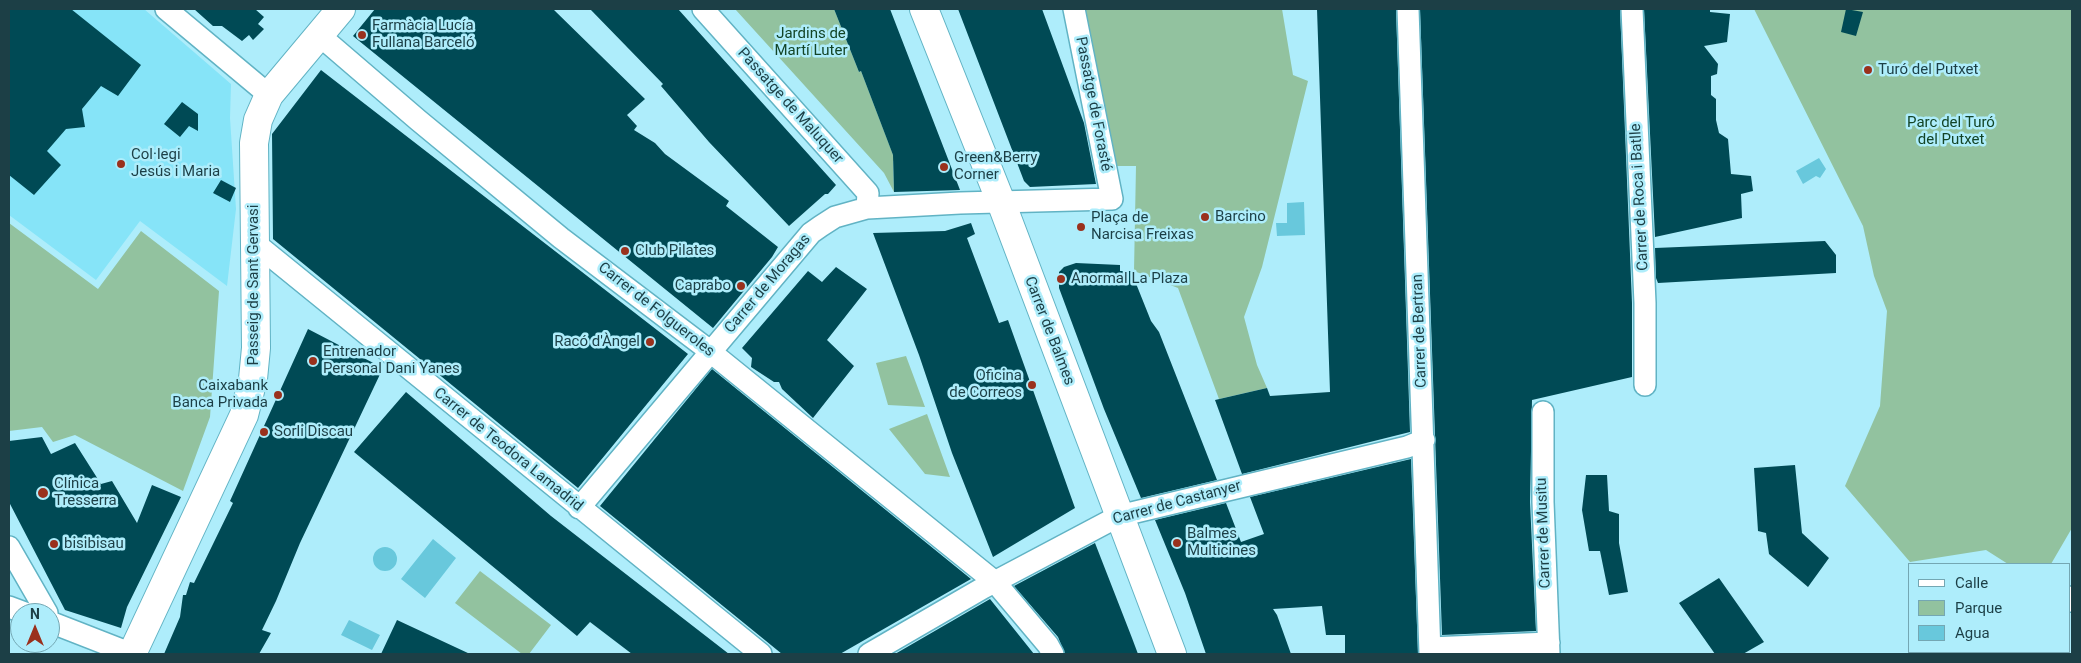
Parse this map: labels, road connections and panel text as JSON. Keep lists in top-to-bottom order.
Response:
{
  "streets": {
    "street": [
      "Passatge de Forasté",
      "Passatge de Maluquer",
      "Carrer de Roca i Batlle",
      "Carrer de Moragas",
      "Passeig de Sant Gervasi",
      "Carrer de Folgueroles",
      "Carrer de Balmes",
      "Carrer de Bertran",
      "Carrer de Teodora Lamadrid",
      "Carrer de Castanyer",
      "Carrer de Musitu"
    ]
  },
  "crossings": [
    ["Passatge de Forasté", "Carrer de Moragas"],
    ["Passatge de Forasté", "Carrer de Balmes"],
    ["Passatge de Maluquer", "Carrer de Moragas"],
    ["Carrer de Moragas", "Carrer de Folgueroles"],
    ["Carrer de Moragas", "Carrer de Balmes"],
    ["Carrer de Moragas", "Carrer de Teodora Lamadrid"],
    ["Passeig de Sant Gervasi", "Carrer de Folgueroles"],
    ["Passeig de Sant Gervasi", "Carrer de Teodora Lamadrid"],
    ["Carrer de Folgueroles", "Carrer de Castanyer"],
    ["Carrer de Balmes", "Carrer de Castanyer"],
    ["Carrer de Bertran", "Carrer de Castanyer"]
  ],
  "parks": ["Jardins de Martí Luter", "Parc del Turó del Putxet"],
  "places": [
    "Farmàcia Lucía Fullana Barceló",
    "Turó del Putxet",
    "Col·legi Jesús i Maria",
    "Green&Berry Corner",
    "Barcino",
    "Plaça de Narcisa Freixas",
    "Club Pilates",
    "Anormal La Plaza",
    "Caprabo",
    "Racó d'Àngel",
    "Entrenador Personal Dani Yanes",
    "Oficina de Correos",
    "Caixabank Banca Privada",
    "Sorli Discau",
    "Clínica Tresserra",
    "Balmes Multicines",
    "bisibisau"
  ],
  "legend": ["Calle", "Parque", "Agua"],
  "north": "top"
}
